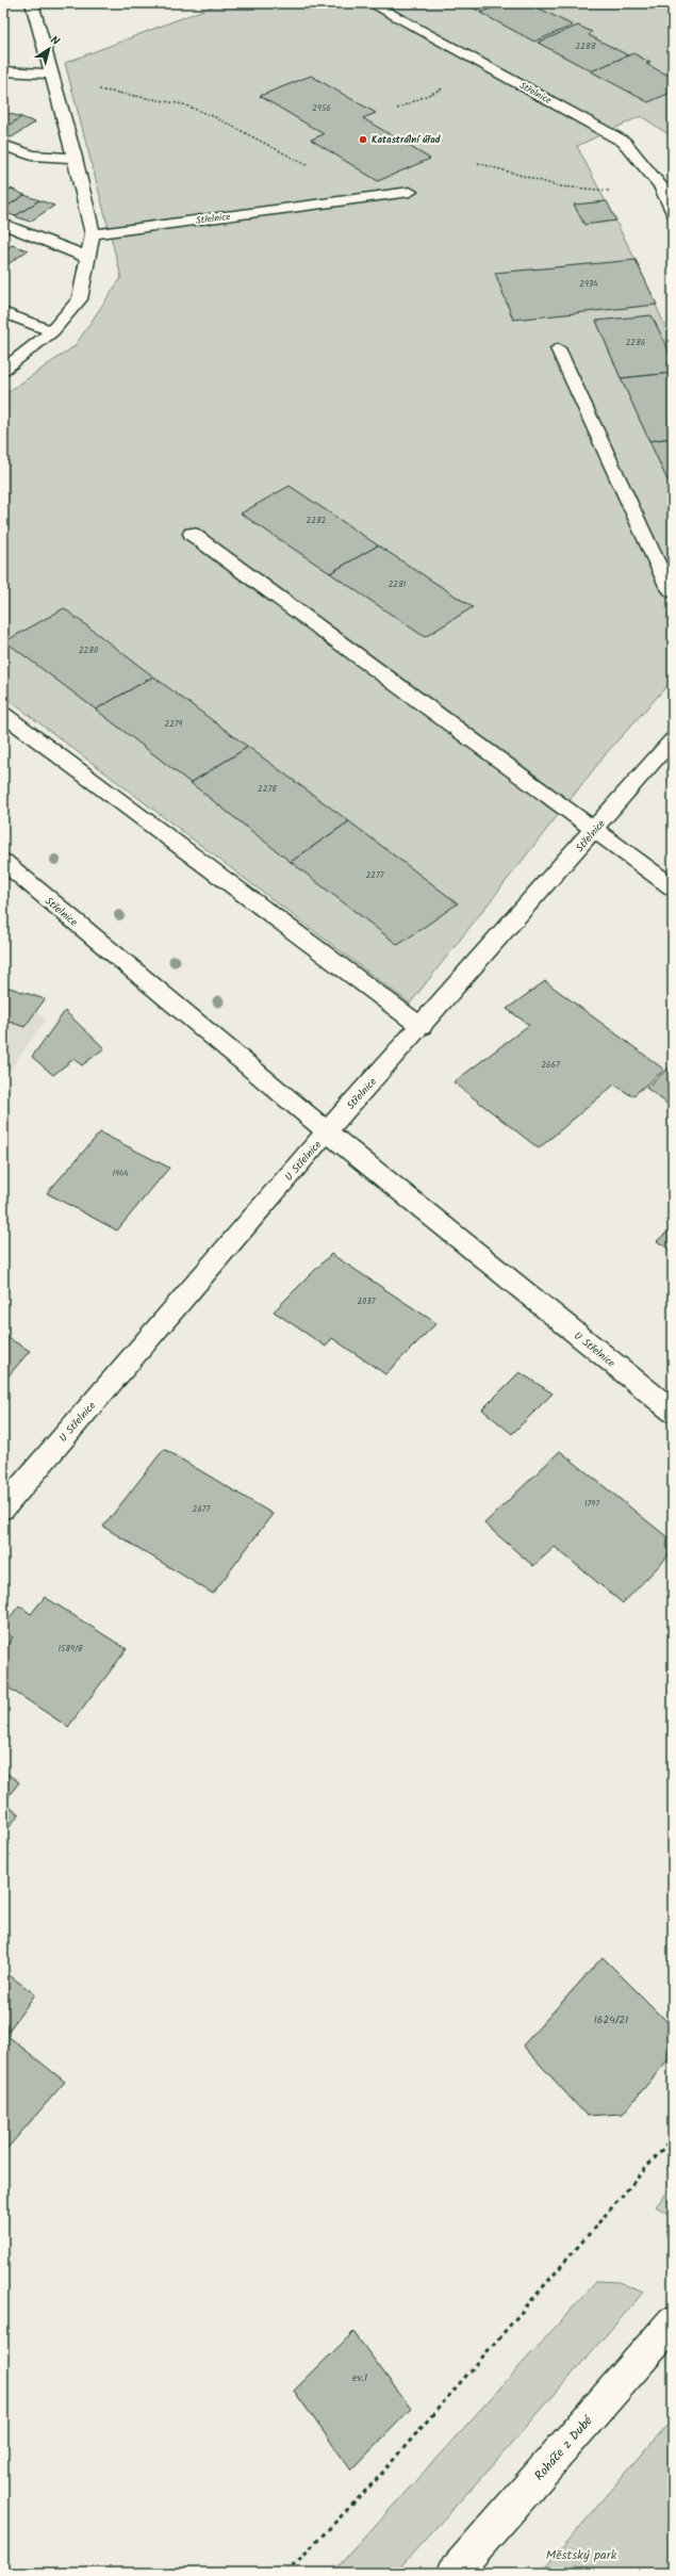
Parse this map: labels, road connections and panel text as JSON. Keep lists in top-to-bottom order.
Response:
{
  "streets": {
    "street": ["Střelnice", "U Střelnice", "Roháče z Dubé"]
  },
  "crossings": [
    ["Střelnice", "U Střelnice"]
  ],
  "parks": ["Městský park"],
  "places": ["Katastrální úřad"],
  "house_numbers": [
    "2288",
    "2956",
    "2934",
    "2286",
    "2282",
    "2281",
    "2280",
    "2279",
    "2278",
    "2277",
    "2667",
    "1944",
    "2037",
    "1797",
    "2677",
    "1589/8",
    "1624/21",
    "ev.1"
  ],
  "north": "top right"
}
